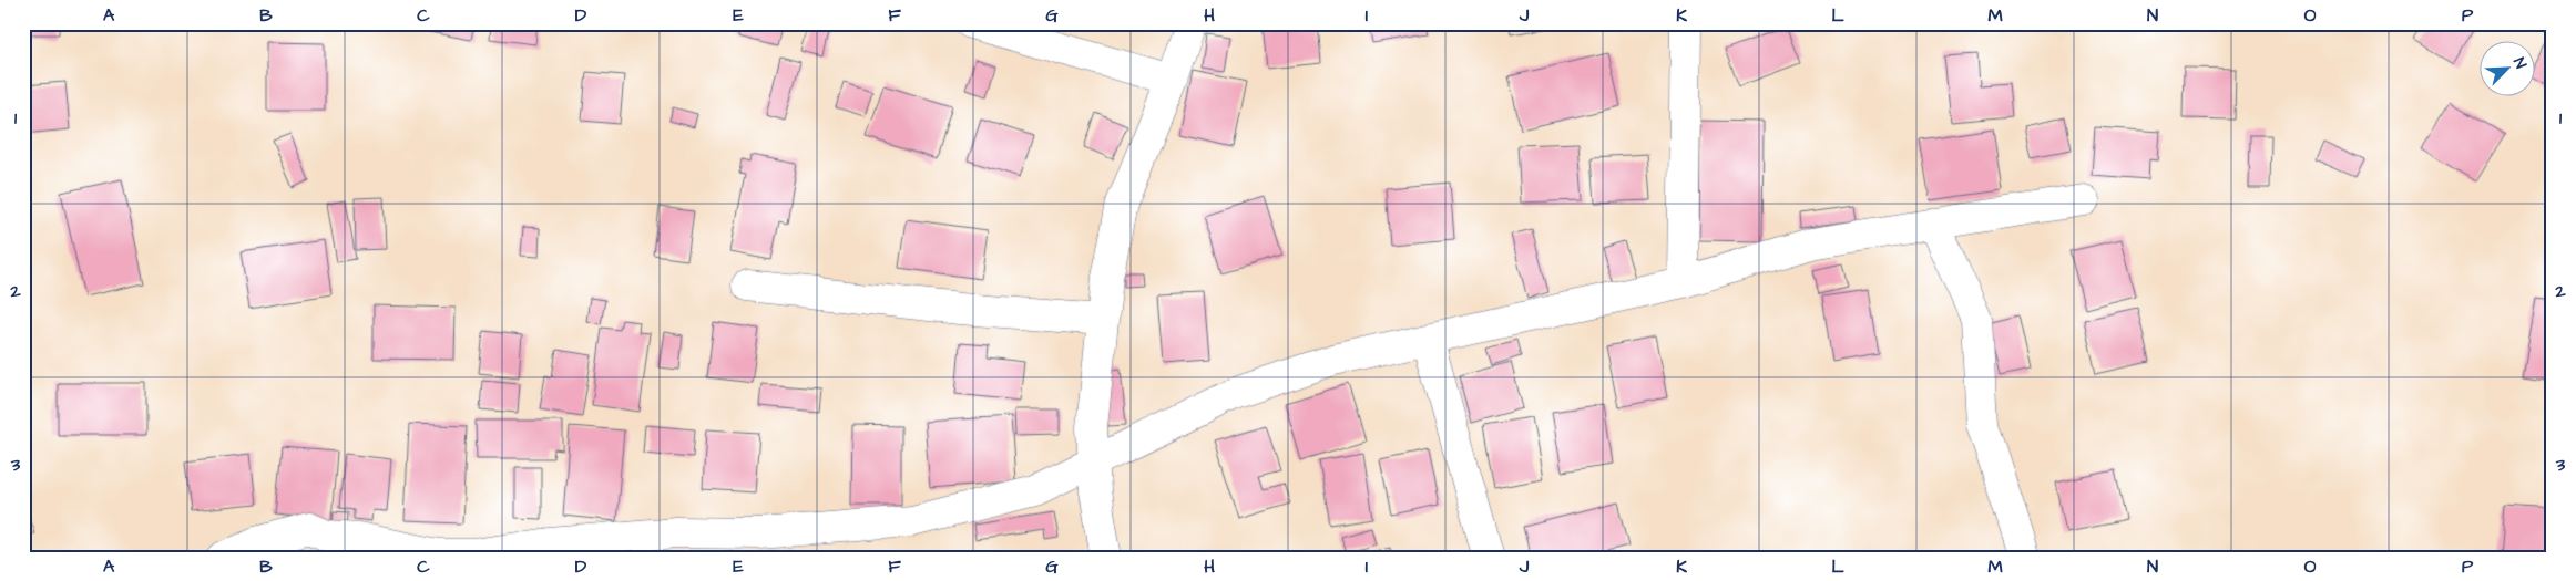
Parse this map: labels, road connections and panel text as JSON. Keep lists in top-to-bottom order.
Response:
{
  "north": "top right",
  "grid": {
    "columns": [
      "A",
      "B",
      "C",
      "D",
      "E",
      "F",
      "G",
      "H",
      "I",
      "J",
      "K",
      "L",
      "M",
      "N",
      "O",
      "P"
    ],
    "rows": ["1", "2", "3"]
  }
}
